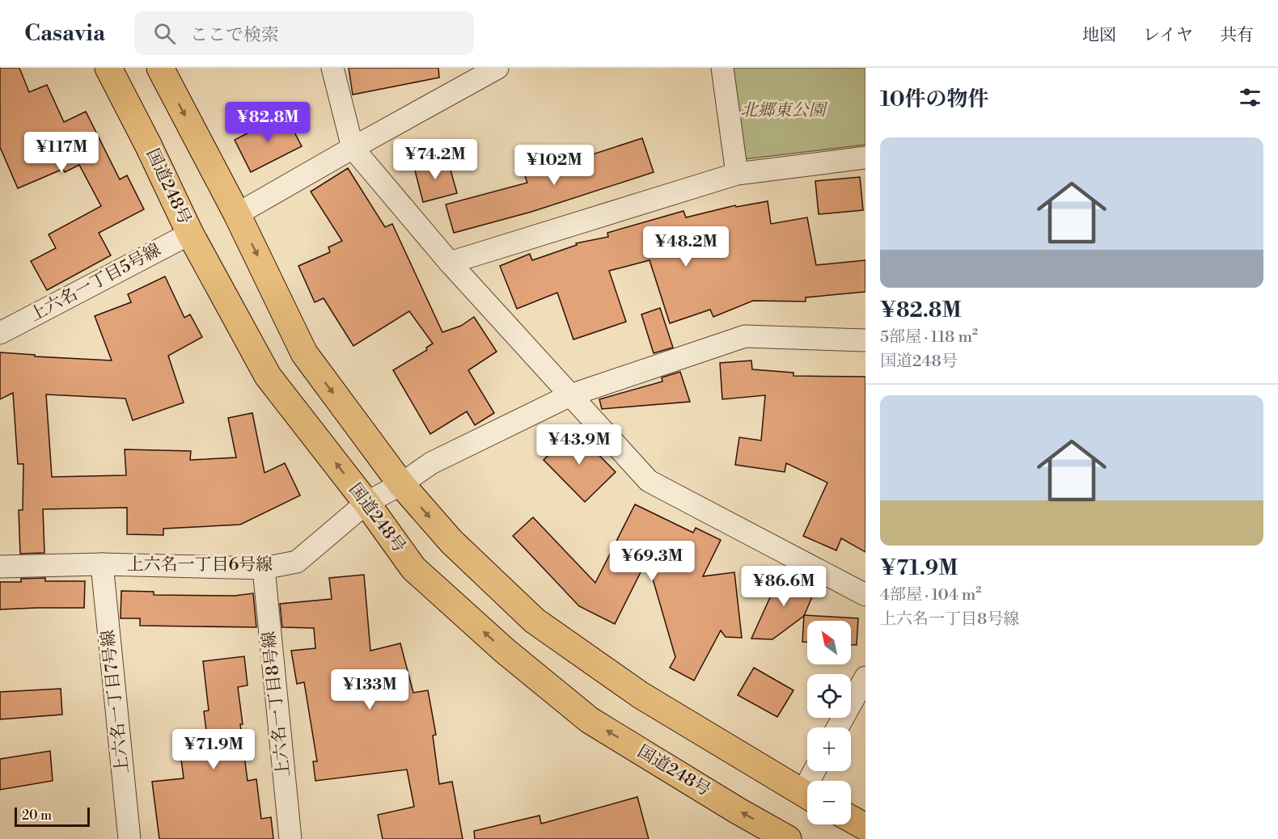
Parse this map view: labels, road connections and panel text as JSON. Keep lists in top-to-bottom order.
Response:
{
  "streets": {
    "highway": ["国道248号"],
    "street": [
      "上六名一丁目5号線",
      "上六名一丁目6号線",
      "上六名一丁目7号線",
      "上六名一丁目8号線"
    ]
  },
  "crossings": [
    ["国道248号", "上六名一丁目5号線"],
    ["国道248号", "上六名一丁目6号線"],
    ["上六名一丁目6号線", "上六名一丁目7号線"],
    ["上六名一丁目6号線", "上六名一丁目8号線"]
  ],
  "parks": ["北郷東公園"],
  "scale_bar": "20 m",
  "north": "top left",
  "page": {
    "header": "Casavia",
    "search": "ここで検索",
    "nav": ["地図", "レイヤ", "共有"],
    "heading": "10件の物件",
    "price": [
      "¥82.8M",
      "¥117M",
      "¥74.2M",
      "¥102M",
      "¥48.2M",
      "¥43.9M",
      "¥69.3M",
      "¥86.6M",
      "¥133M",
      "¥71.9M"
    ],
    "list": [
      {
        "name": "¥82.8M",
        "note": "5部屋 · 118 m² · 国道248号"
      },
      {
        "name": "¥71.9M",
        "note": "4部屋 · 104 m² · 上六名一丁目8号線"
      }
    ],
    "map_buttons": ["+", "−"],
    "scale": "20 m"
  }
}
